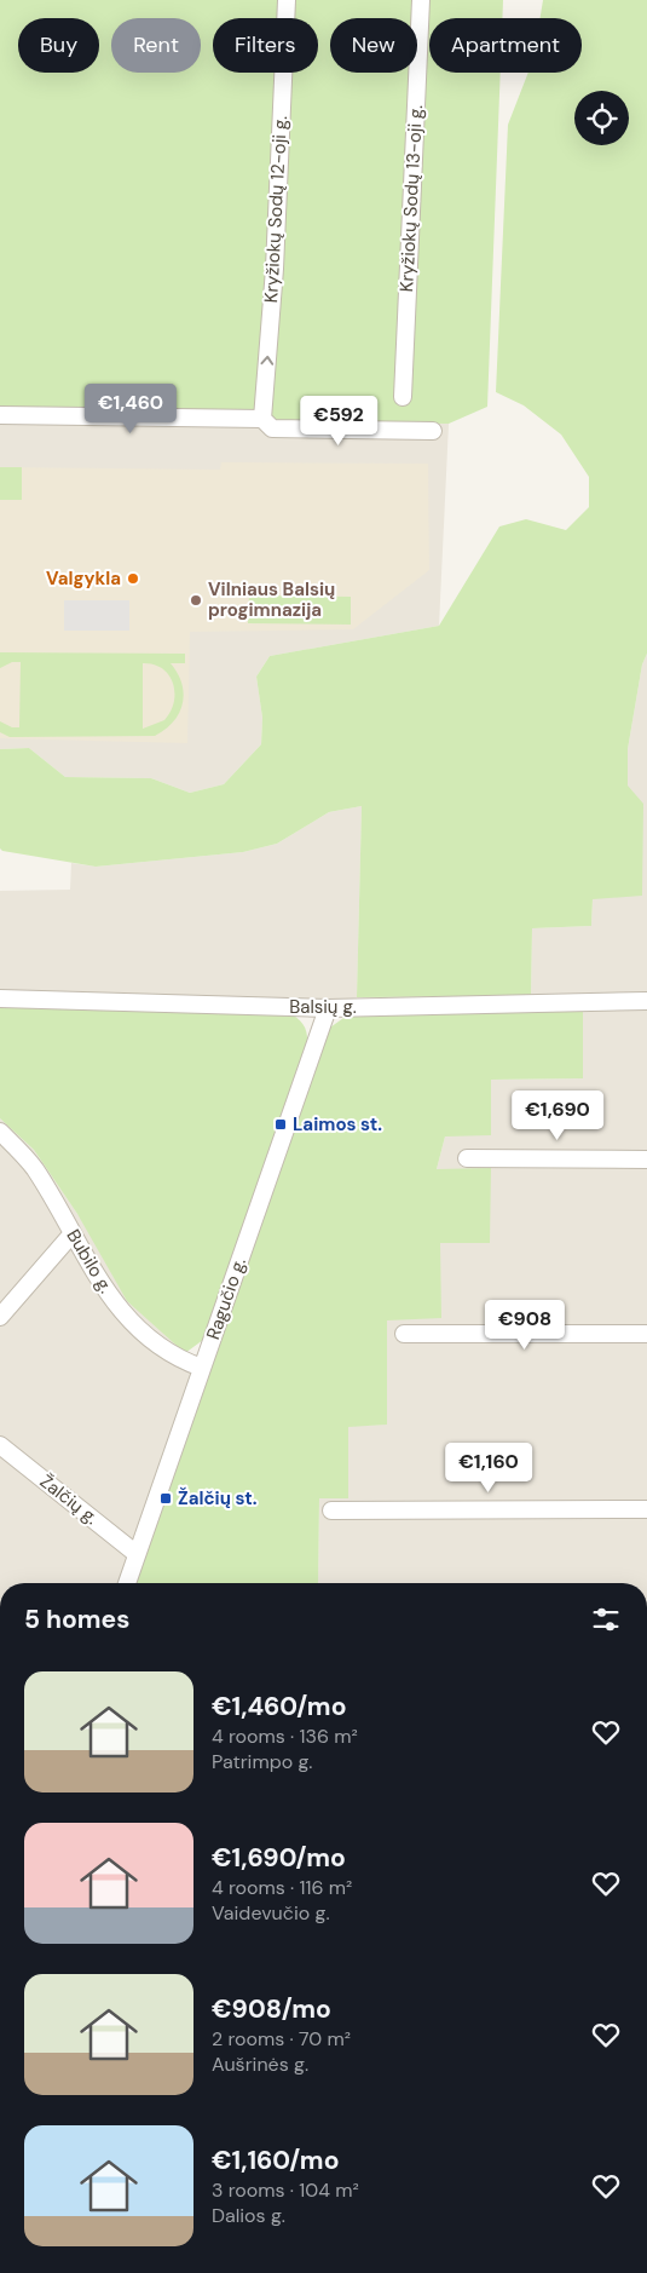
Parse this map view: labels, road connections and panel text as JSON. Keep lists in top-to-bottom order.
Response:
{
  "streets": {
    "street": [
      "Kryžiokų Sodų 13-oji g.",
      "Kryžiokų Sodų 12-oji g.",
      "Balsių g.",
      "Bubilo g.",
      "Ragučio g.",
      "Žalčių g."
    ]
  },
  "crossings": [
    ["Balsių g.", "Ragučio g."],
    ["Bubilo g.", "Ragučio g."],
    ["Ragučio g.", "Žalčių g."]
  ],
  "one_way": ["Kryžiokų Sodų 12-oji g."],
  "places": {
    "other": ["Valgykla", "Vilniaus Balsių progimnazija"],
    "transit": ["Laimos st.", "Žalčių st."]
  },
  "page": {
    "chip": [
      "Buy",
      "Rent",
      "Filters",
      "New",
      "Apartment"
    ],
    "price": [
      "€1,460",
      "€592",
      "€1,690",
      "€908",
      "€1,160"
    ],
    "heading": "5 homes",
    "list": [
      {
        "name": "€1,460/mo",
        "note": "4 rooms · 136 m² · Patrimpo g."
      },
      {
        "name": "€1,690/mo",
        "note": "4 rooms · 116 m² · Vaidevučio g."
      },
      {
        "name": "€908/mo",
        "note": "2 rooms · 70 m² · Aušrinės g."
      },
      {
        "name": "€1,160/mo",
        "note": "3 rooms · 104 m² · Dalios g."
      }
    ]
  }
}
